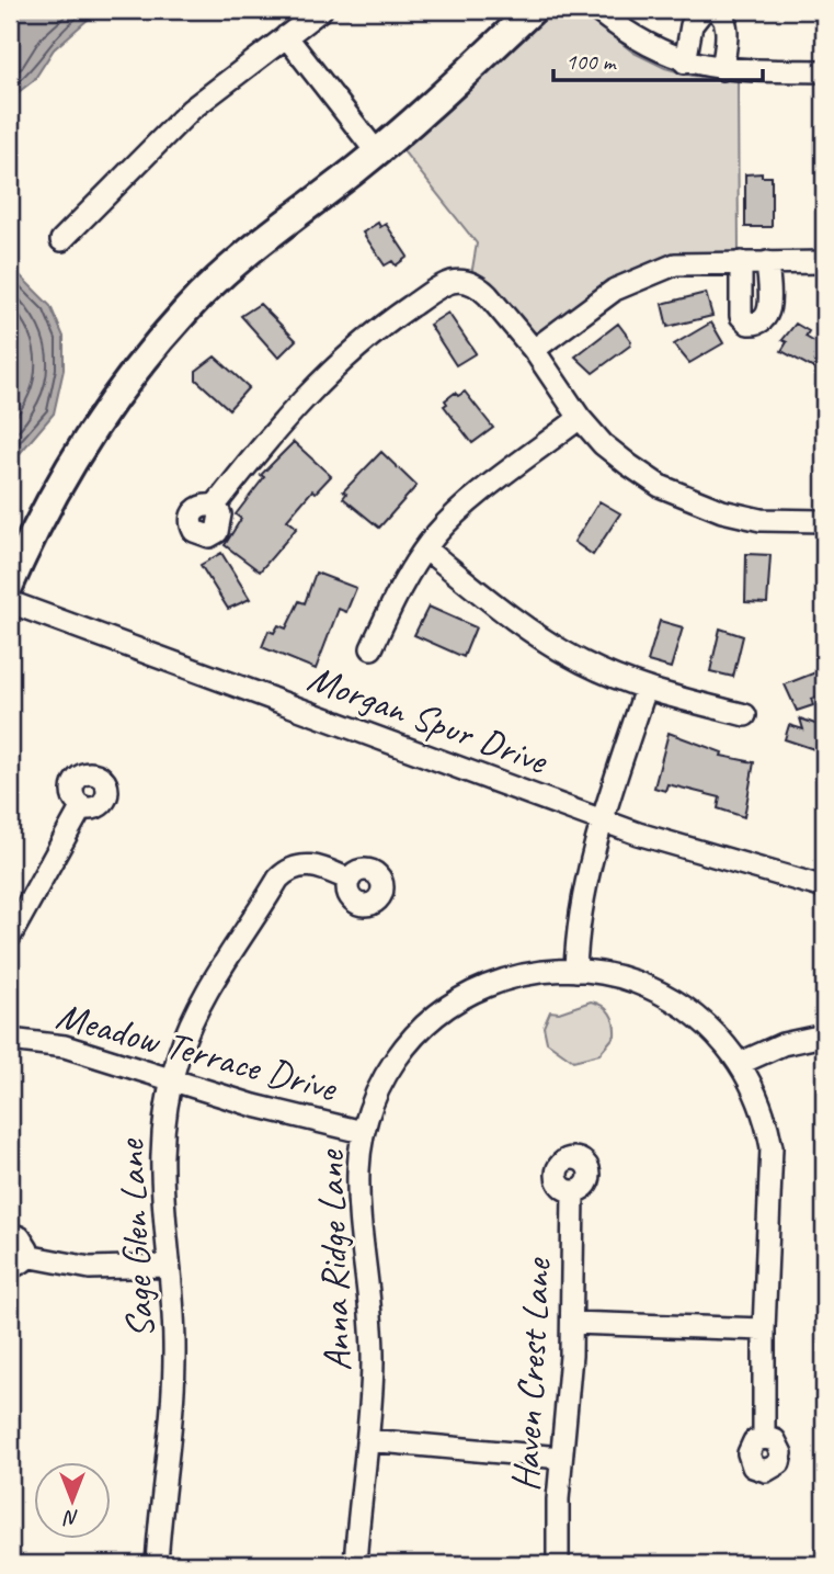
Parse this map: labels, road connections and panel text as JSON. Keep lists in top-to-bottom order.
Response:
{
  "streets": {
    "street": [
      "Morgan Spur Drive",
      "Meadow Terrace Drive",
      "Sage Glen Lane",
      "Anna Ridge Lane",
      "Haven Crest Lane"
    ]
  },
  "crossings": [
    ["Meadow Terrace Drive", "Sage Glen Lane"],
    ["Meadow Terrace Drive", "Anna Ridge Lane"]
  ],
  "scale_bar": "100 m",
  "north": "bottom"
}
